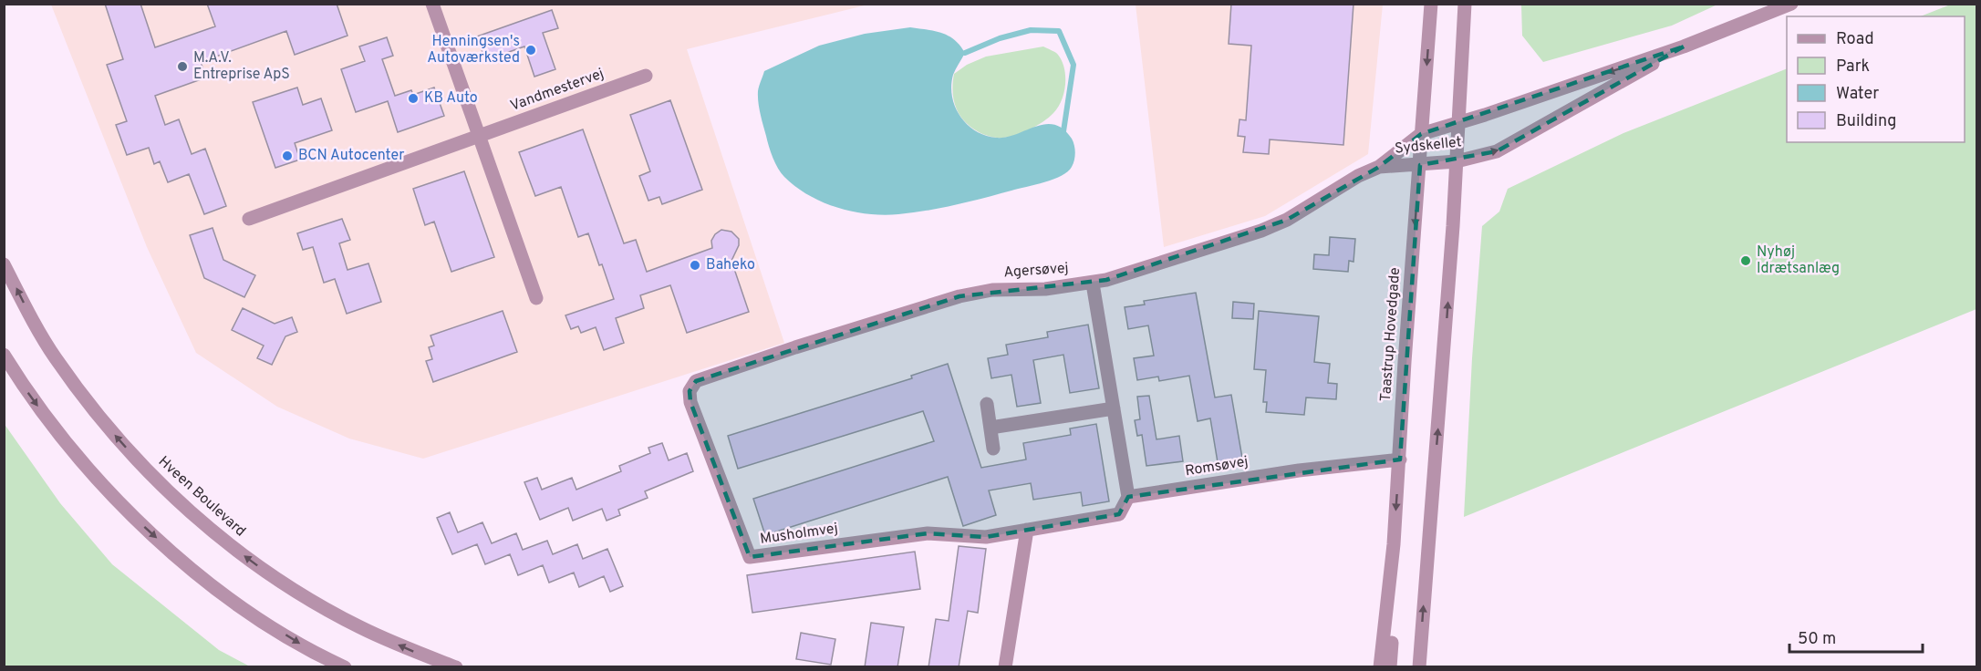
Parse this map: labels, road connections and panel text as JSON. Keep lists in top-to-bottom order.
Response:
{
  "streets": {
    "street": [
      "Vandmestervej",
      "Sydskellet",
      "Agersøvej",
      "Taastrup Hovedgade",
      "Romsøvej",
      "Hveen Boulevard",
      "Musholmvej"
    ]
  },
  "crossings": [
    ["Sydskellet", "Agersøvej"],
    ["Sydskellet", "Taastrup Hovedgade"],
    ["Agersøvej", "Musholmvej"],
    ["Taastrup Hovedgade", "Romsøvej"],
    ["Romsøvej", "Musholmvej"]
  ],
  "places": [
    "Henningsen's Autoværksted",
    "M.A.V. Entreprise ApS",
    "KB Auto",
    "BCN Autocenter",
    "Nyhøj Idrætsanlæg",
    "Baheko"
  ],
  "legend": [
    "Road",
    "Park",
    "Water",
    "Building"
  ],
  "scale_bar": "50 m"
}
